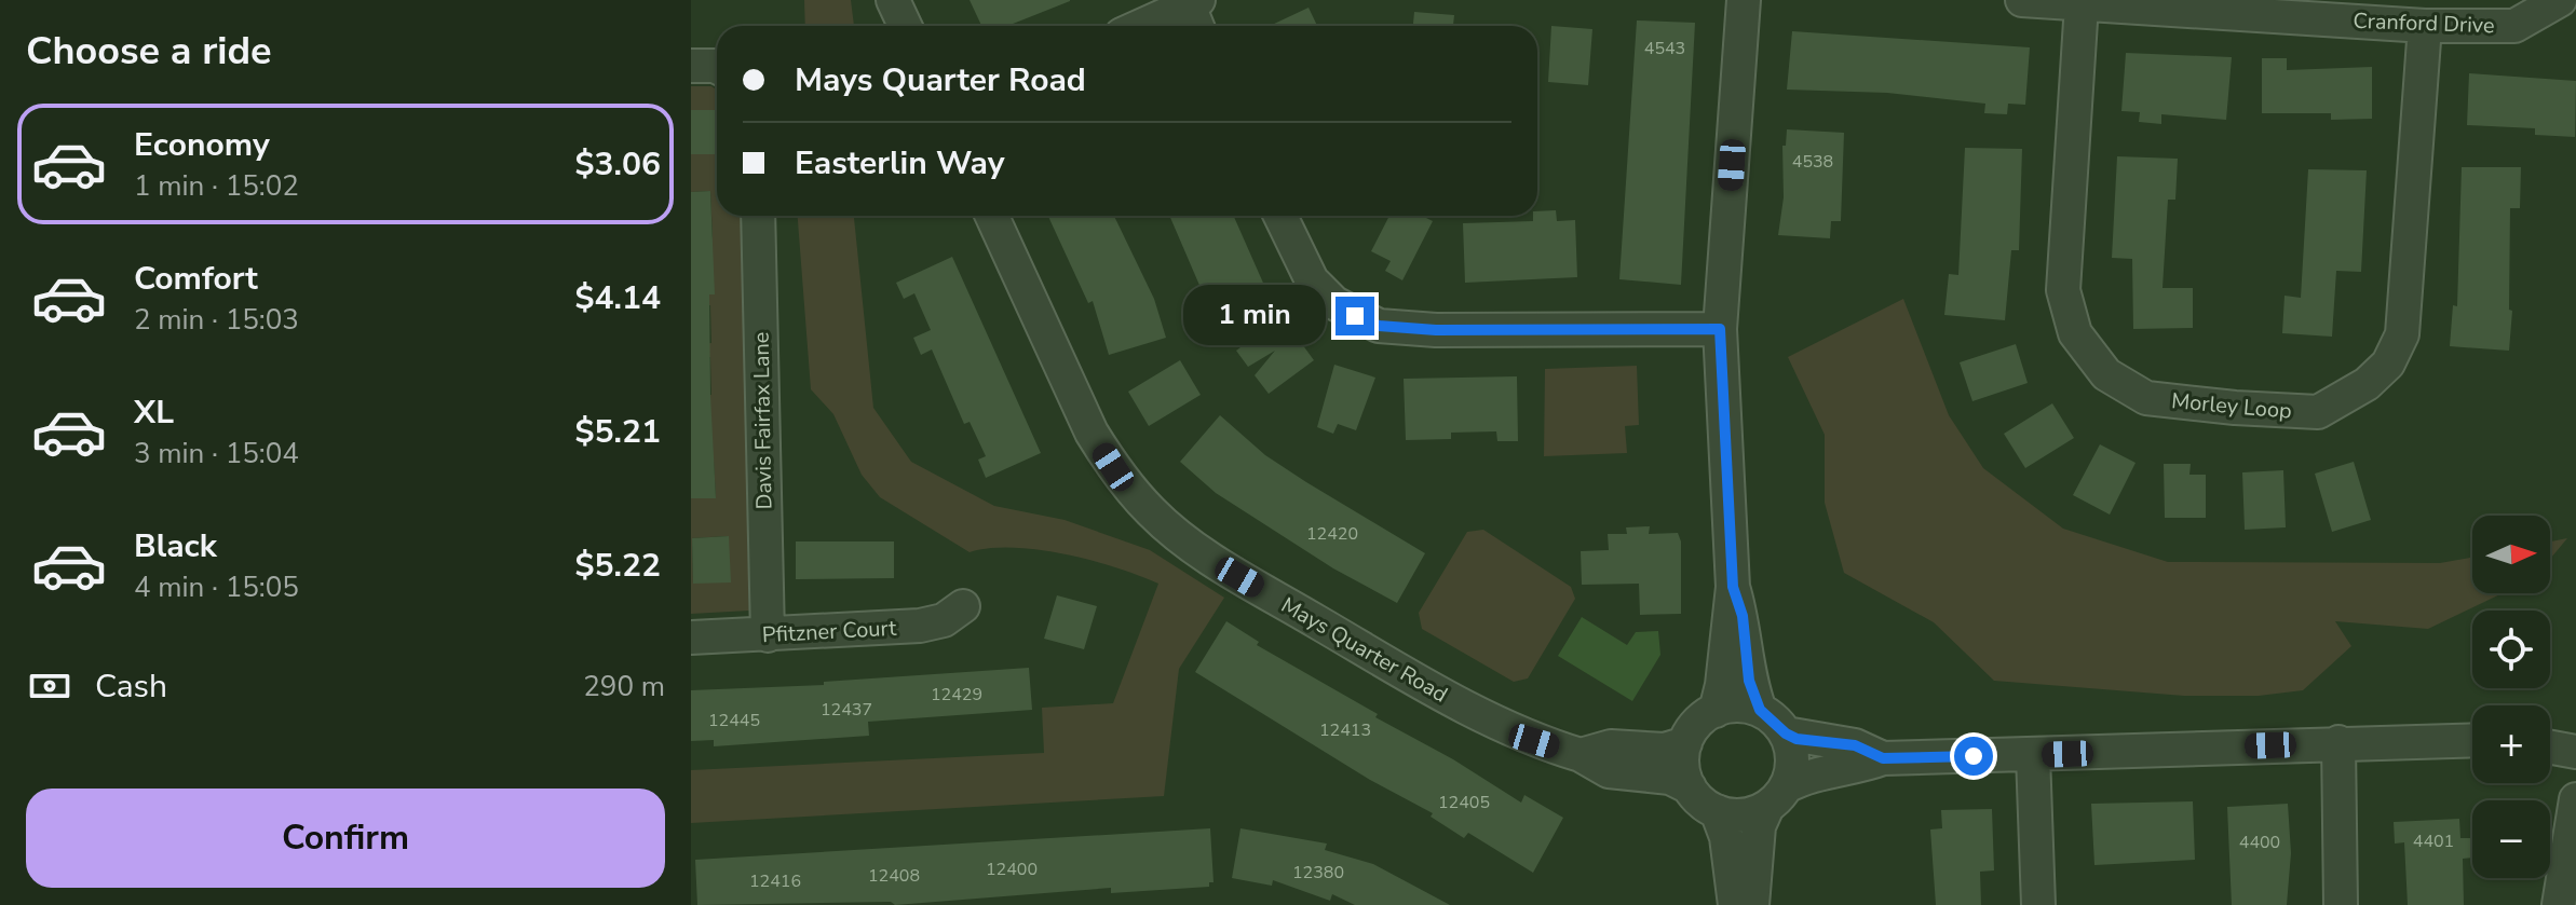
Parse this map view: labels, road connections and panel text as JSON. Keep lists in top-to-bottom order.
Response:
{
  "streets": {
    "street": [
      "Cranford Drive",
      "Morley Loop",
      "Davis Fairfax Lane",
      "Pfitzner Court",
      "Mays Quarter Road"
    ]
  },
  "crossings": [
    ["Cranford Drive", "Morley Loop"],
    ["Davis Fairfax Lane", "Pfitzner Court"]
  ],
  "house_numbers": [
    "4543",
    "4538",
    "12420",
    "12429",
    "12437",
    "12445",
    "12413",
    "12405",
    "4401",
    "4400",
    "12400",
    "12380",
    "12408",
    "12416"
  ],
  "north": "right",
  "page": {
    "heading": "Choose a ride",
    "banner": ["Mays Quarter Road", "Easterlin Way"],
    "list": [
      {
        "name": "Economy",
        "note": "1 min · 15:02",
        "value": "$3.06"
      },
      {
        "name": "Comfort",
        "note": "2 min · 15:03",
        "value": "$4.14"
      },
      {
        "name": "XL",
        "note": "3 min · 15:04",
        "value": "$5.21"
      },
      {
        "name": "Black",
        "note": "4 min · 15:05",
        "value": "$5.22"
      }
    ],
    "bubble": "1 min",
    "map_buttons": ["+", "−"],
    "pay": ["Cash", "290 m"],
    "buttons": "Confirm"
  }
}
